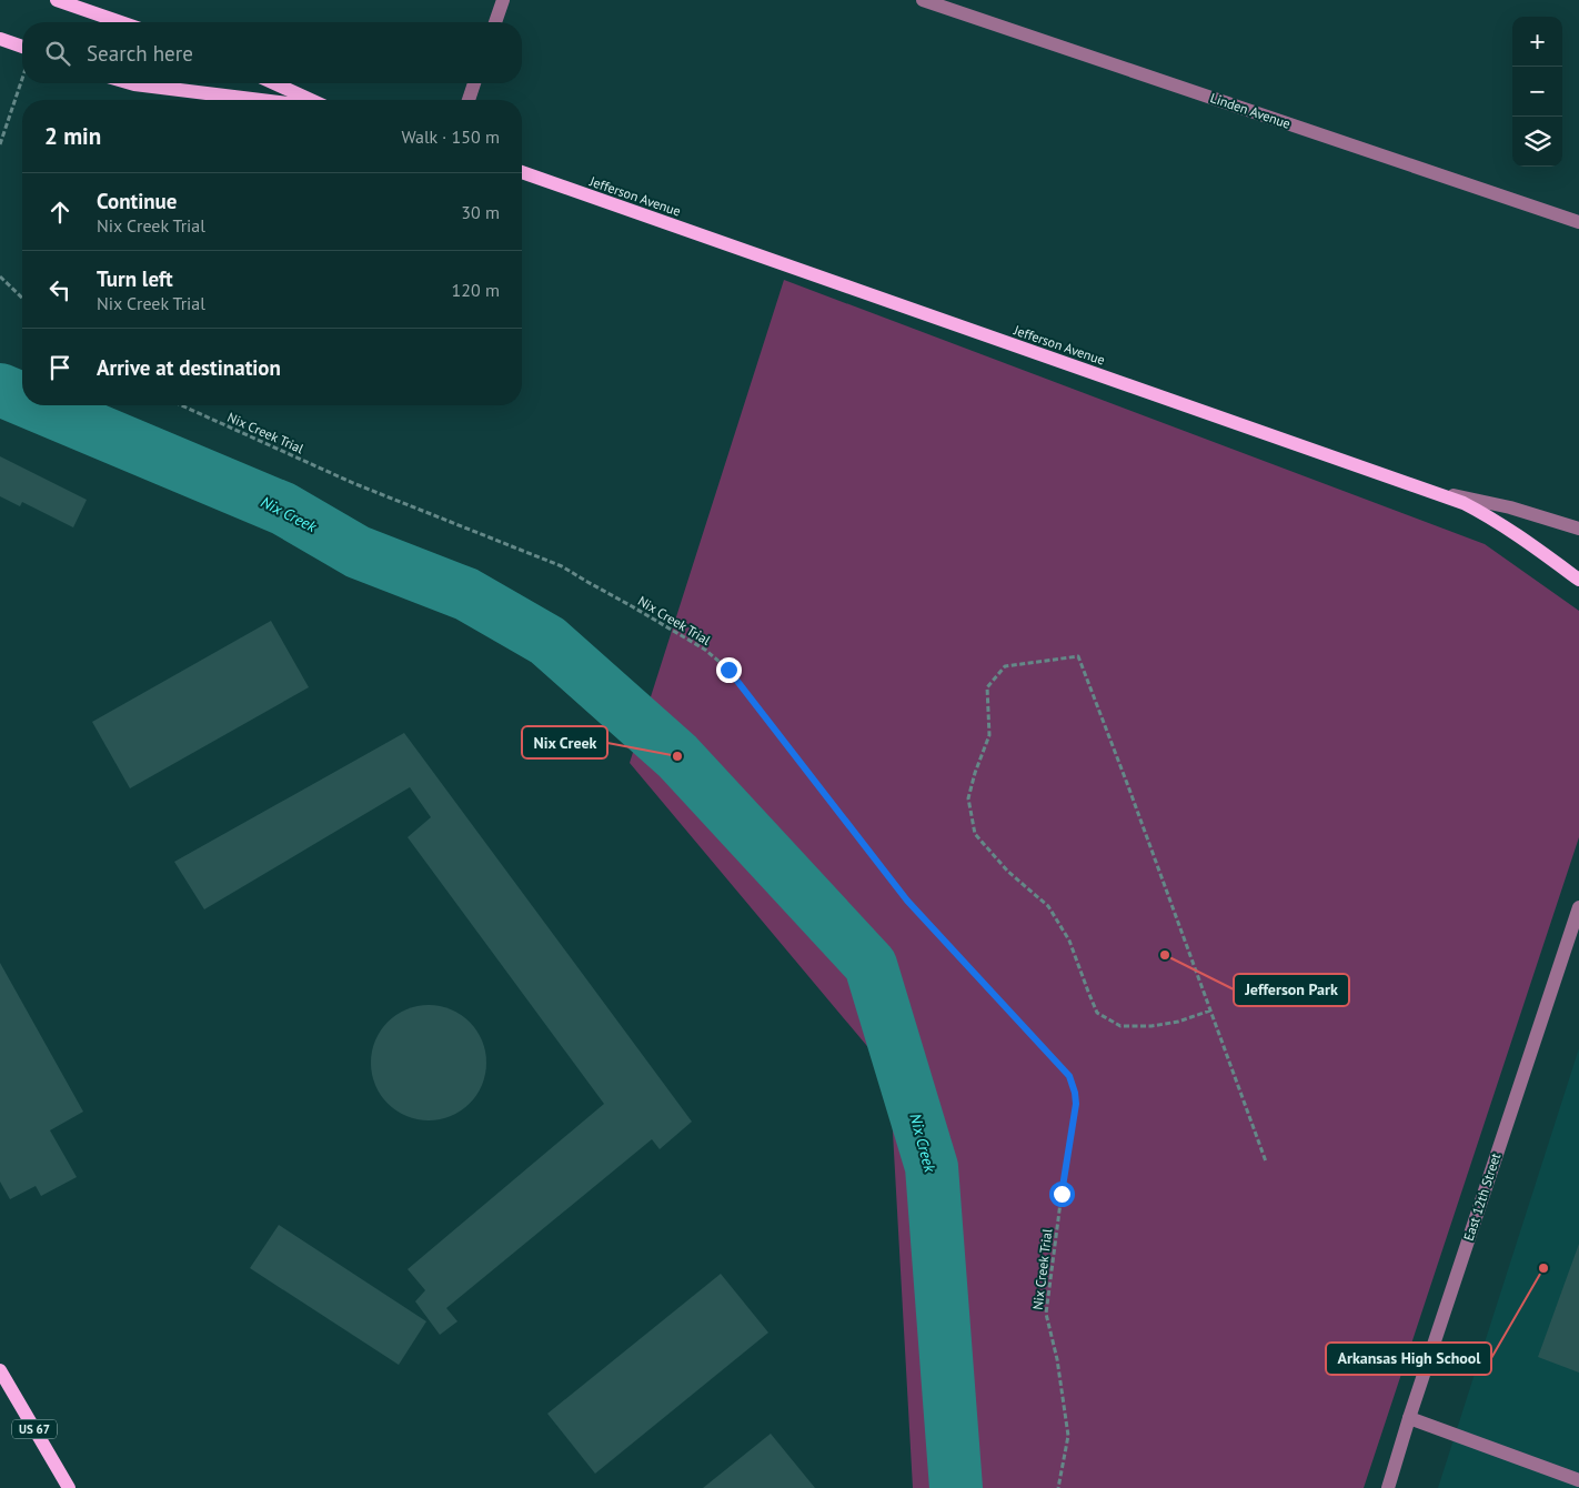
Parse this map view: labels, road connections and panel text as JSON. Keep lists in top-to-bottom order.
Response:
{
  "streets": {
    "main road": ["Jefferson Avenue", "US 67"],
    "street": ["Linden Avenue", "East 12th Street"],
    "path": ["Nix Creek Trial"]
  },
  "water": ["Nix Creek"],
  "places": ["Nix Creek", "Jefferson Park", "Arkansas High School"],
  "page": {
    "map_buttons": ["+", "−"],
    "search": "Search here",
    "heading": ["2 min", "Walk · 150 m"],
    "list": [
      ["Continue", "Nix Creek Trial", "30 m"],
      ["Turn left", "Nix Creek Trial", "120 m"],
      "Arrive at destination"
    ]
  }
}
